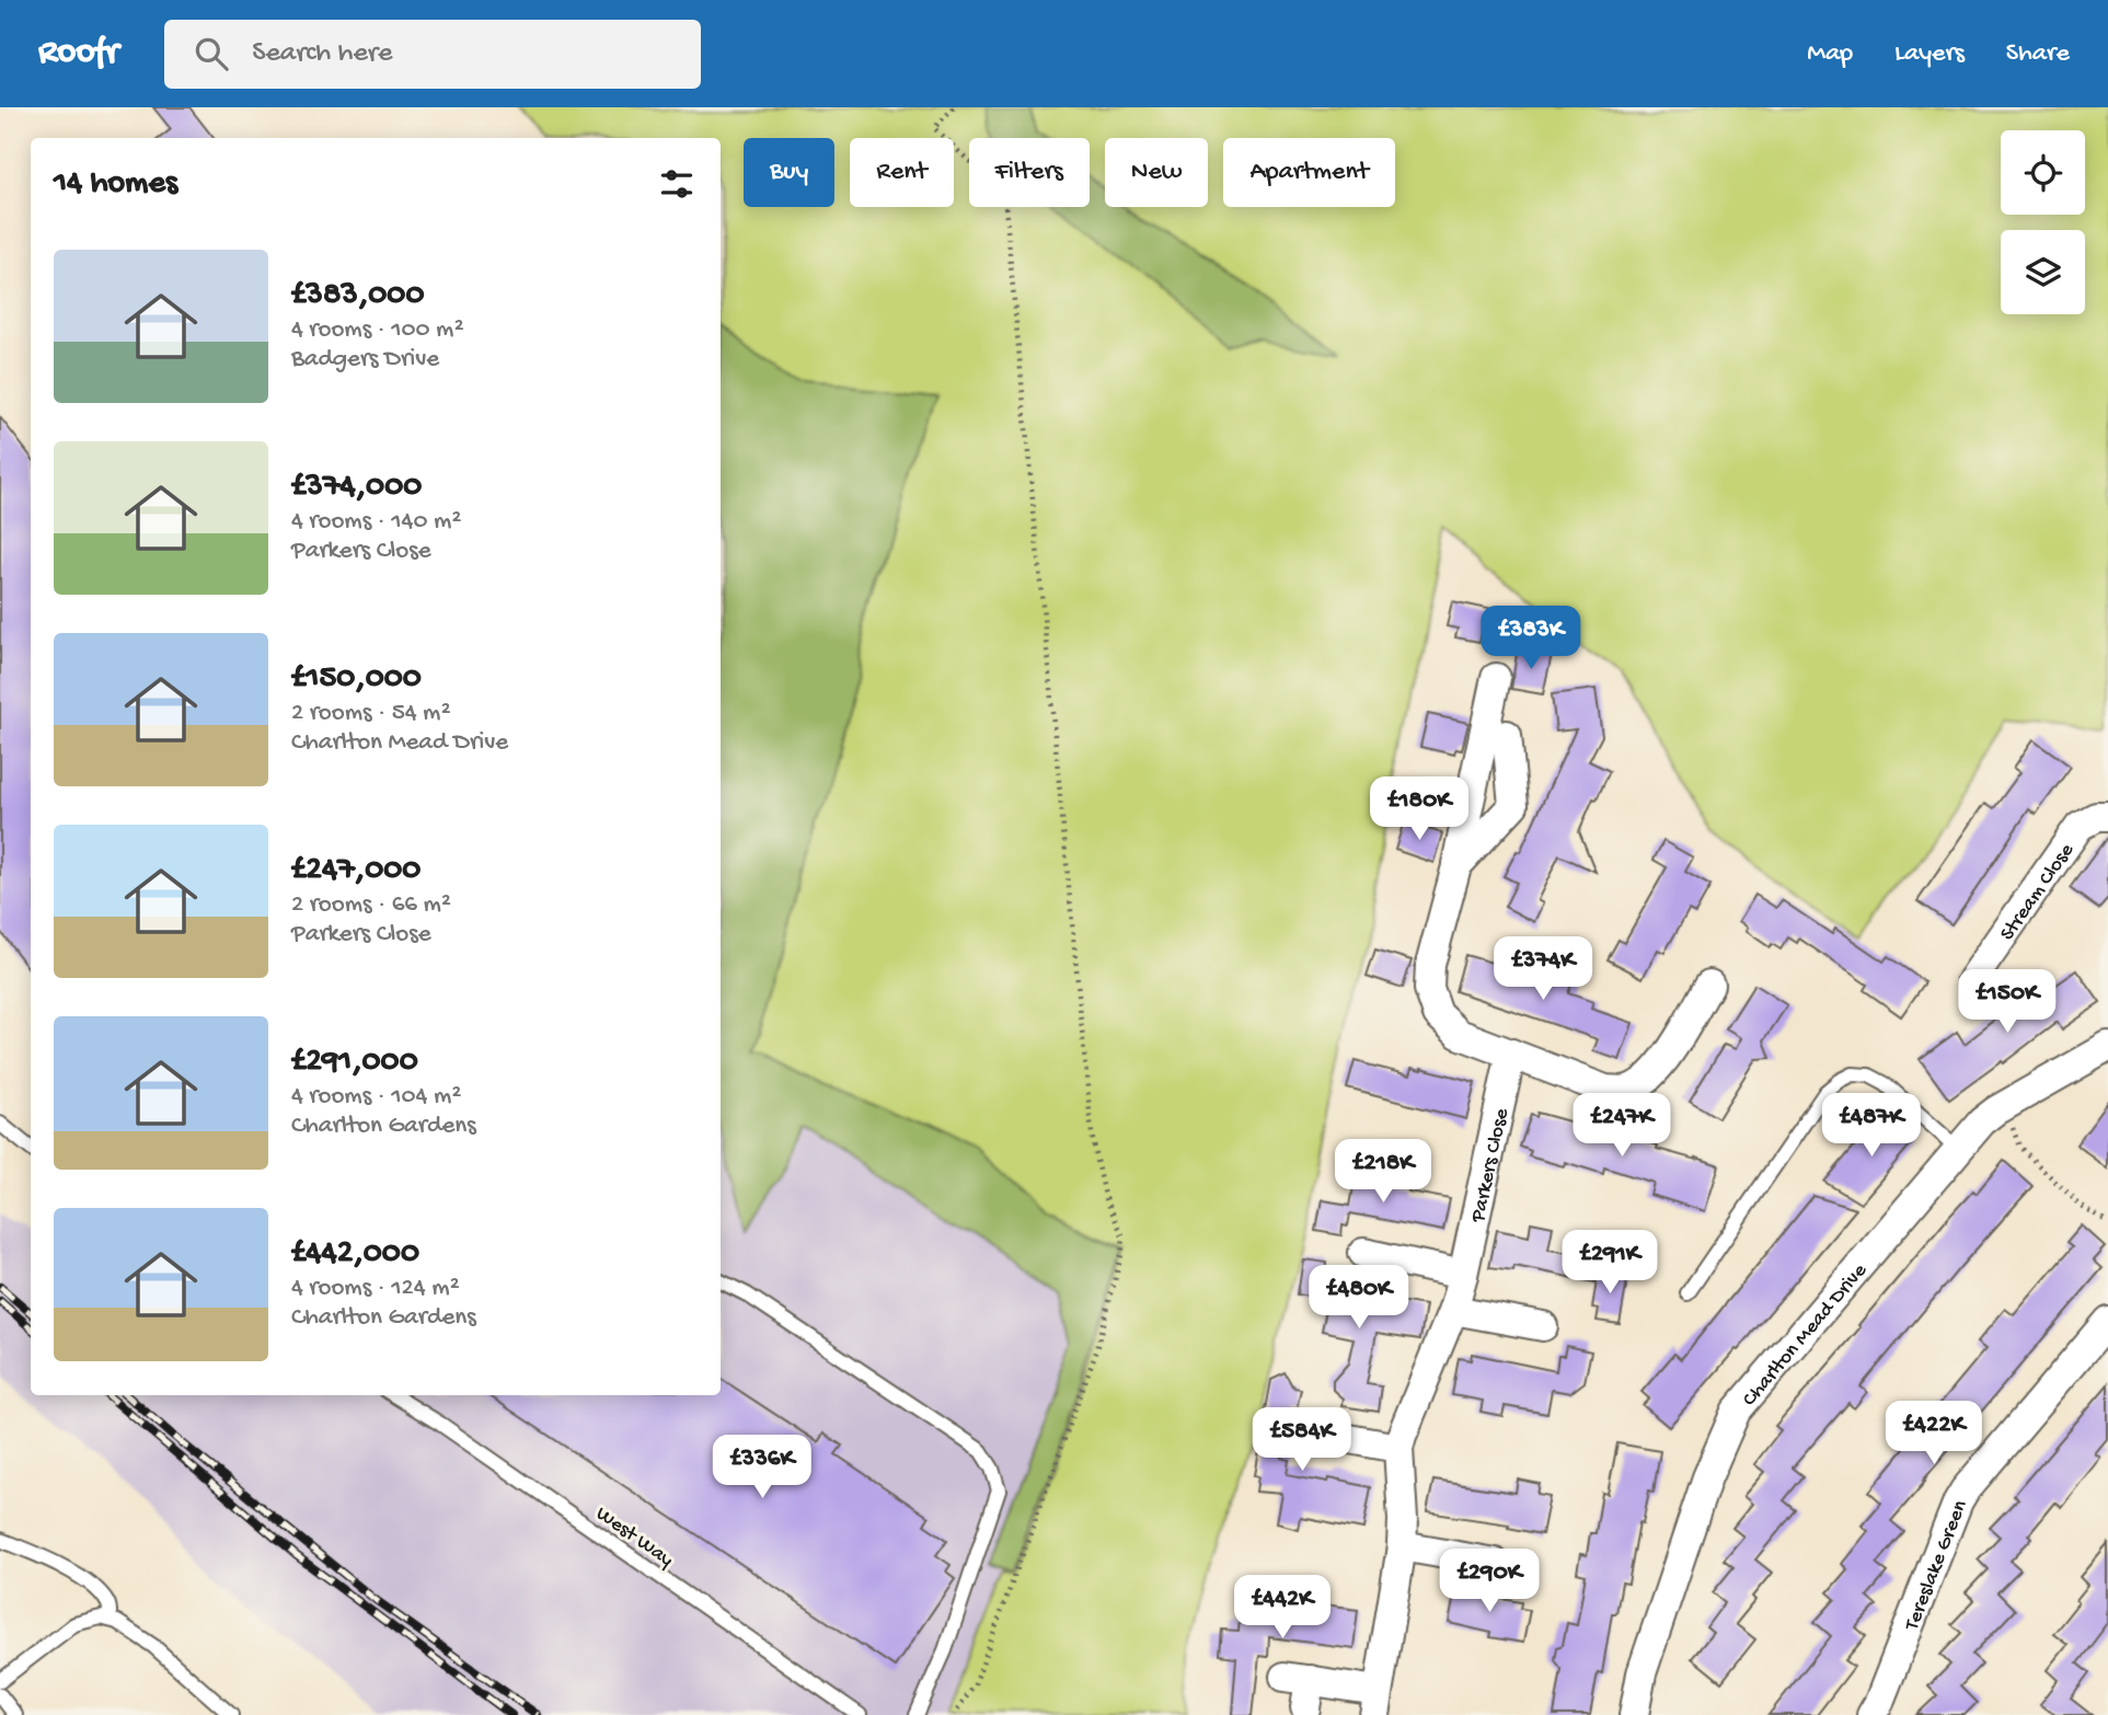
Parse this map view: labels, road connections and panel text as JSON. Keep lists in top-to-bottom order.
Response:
{
  "streets": {
    "street": [
      "Stream Close",
      "Parkers Close",
      "Charlton Mead Drive",
      "Tereslake Green"
    ],
    "lane": ["West Way"]
  },
  "page": {
    "header": "Roofr",
    "search": "Search here",
    "nav": ["Map", "Layers", "Share"],
    "chip": [
      "Buy",
      "Rent",
      "Filters",
      "New",
      "Apartment"
    ],
    "heading": "14 homes",
    "list": [
      {
        "name": "£383,000",
        "note": "4 rooms · 100 m² · Badgers Drive"
      },
      {
        "name": "£374,000",
        "note": "4 rooms · 140 m² · Parkers Close"
      },
      {
        "name": "£150,000",
        "note": "2 rooms · 54 m² · Charlton Mead Drive"
      },
      {
        "name": "£247,000",
        "note": "2 rooms · 66 m² · Parkers Close"
      },
      {
        "name": "£291,000",
        "note": "4 rooms · 104 m² · Charlton Gardens"
      },
      {
        "name": "£442,000",
        "note": "4 rooms · 124 m² · Charlton Gardens"
      }
    ],
    "price": [
      "£383K",
      "£180K",
      "£374K",
      "£150K",
      "£247K",
      "£487K",
      "£218K",
      "£291K",
      "£480K",
      "£422K",
      "£584K",
      "£336K",
      "£290K",
      "£442K"
    ]
  }
}
